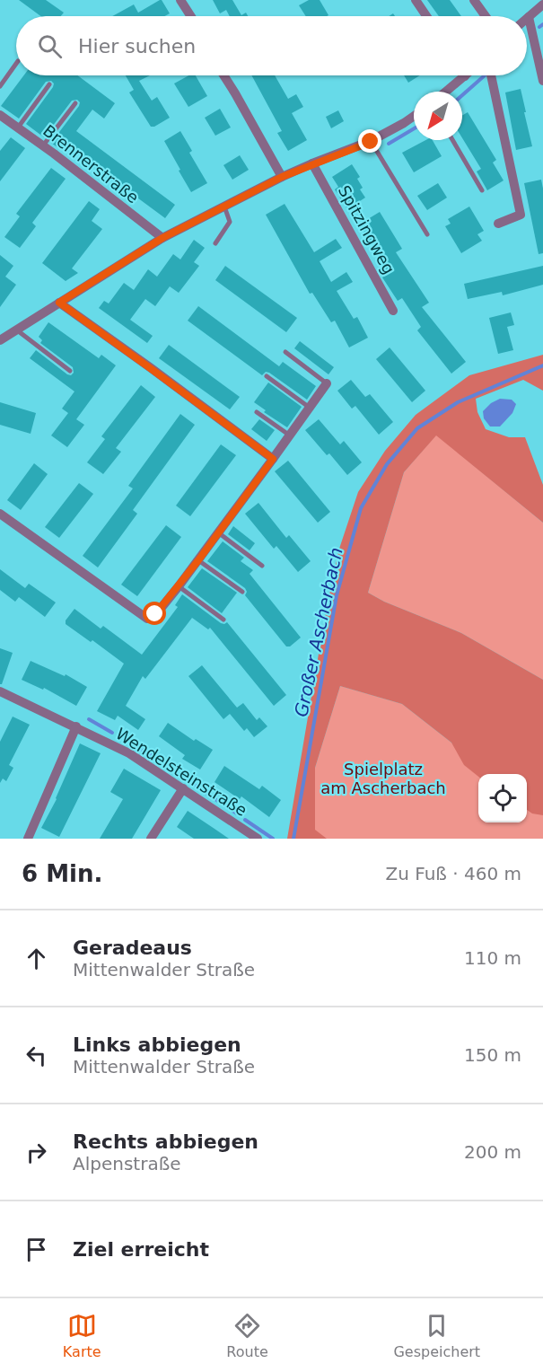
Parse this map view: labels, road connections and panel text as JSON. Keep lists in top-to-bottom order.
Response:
{
  "streets": {
    "street": ["Brennerstraße", "Spitzingweg", "Wendelsteinstraße"]
  },
  "water": ["Großer Ascherbach"],
  "parks": ["Spielplatz am Ascherbach"],
  "north": "bottom left",
  "page": {
    "search": "Hier suchen",
    "heading": ["6 Min.", "Zu Fuß · 460 m"],
    "list": [
      ["Geradeaus", "Mittenwalder Straße", "110 m"],
      ["Links abbiegen", "Mittenwalder Straße", "150 m"],
      ["Rechts abbiegen", "Alpenstraße", "200 m"],
      "Ziel erreicht"
    ],
    "nav": ["Karte", "Route", "Gespeichert"]
  }
}
